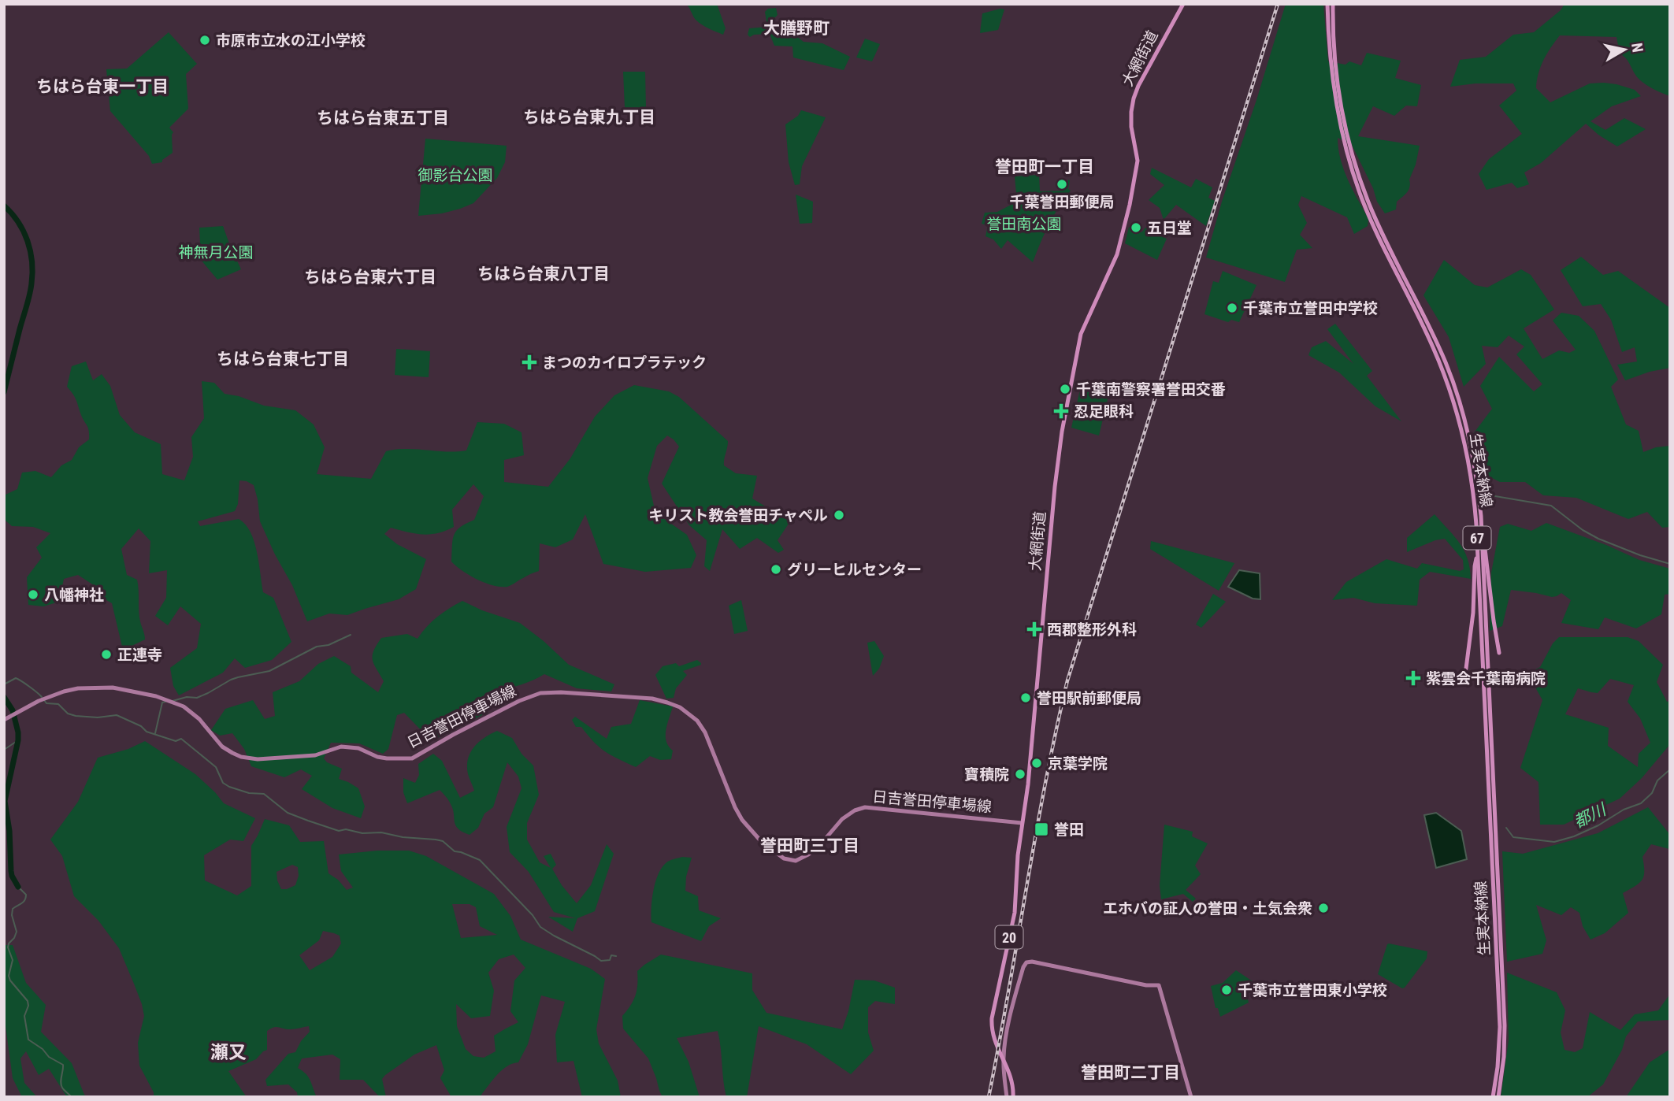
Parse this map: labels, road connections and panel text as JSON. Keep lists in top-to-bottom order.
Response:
{
  "streets": {
    "main road": [
      "大網街道",
      "生実本納線",
      "67",
      "日吉誉田停車場線",
      "20"
    ]
  },
  "crossings": [
    ["大網街道", "日吉誉田停車場線"],
    ["生実本納線", "67"]
  ],
  "districts": [
    "大膳野町",
    "ちはら台東一丁目",
    "ちはら台東九丁目",
    "ちはら台東五丁目",
    "誉田町一丁目",
    "ちはら台東八丁目",
    "ちはら台東六丁目",
    "ちはら台東七丁目",
    "誉田町三丁目",
    "瀬又",
    "誉田町二丁目"
  ],
  "water": ["都川"],
  "parks": ["御影台公園", "誉田南公園", "神無月公園"],
  "places": {
    "other": [
      "市原市立水の江小学校",
      "千葉誉田郵便局",
      "五日堂",
      "千葉市立誉田中学校",
      "千葉南警察署誉田交番",
      "キリスト教会誉田チャペル",
      "グリーヒルセンター",
      "八幡神社",
      "正連寺",
      "誉田駅前郵便局",
      "京葉学院",
      "寶積院",
      "エホバの証人の誉田・土気会衆",
      "千葉市立誉田東小学校"
    ],
    "health": [
      "まつのカイロプラテック",
      "忍足眼科",
      "西郡整形外科",
      "紫雲会千葉南病院"
    ],
    "transit": ["誉田"]
  },
  "north": "right"
}
